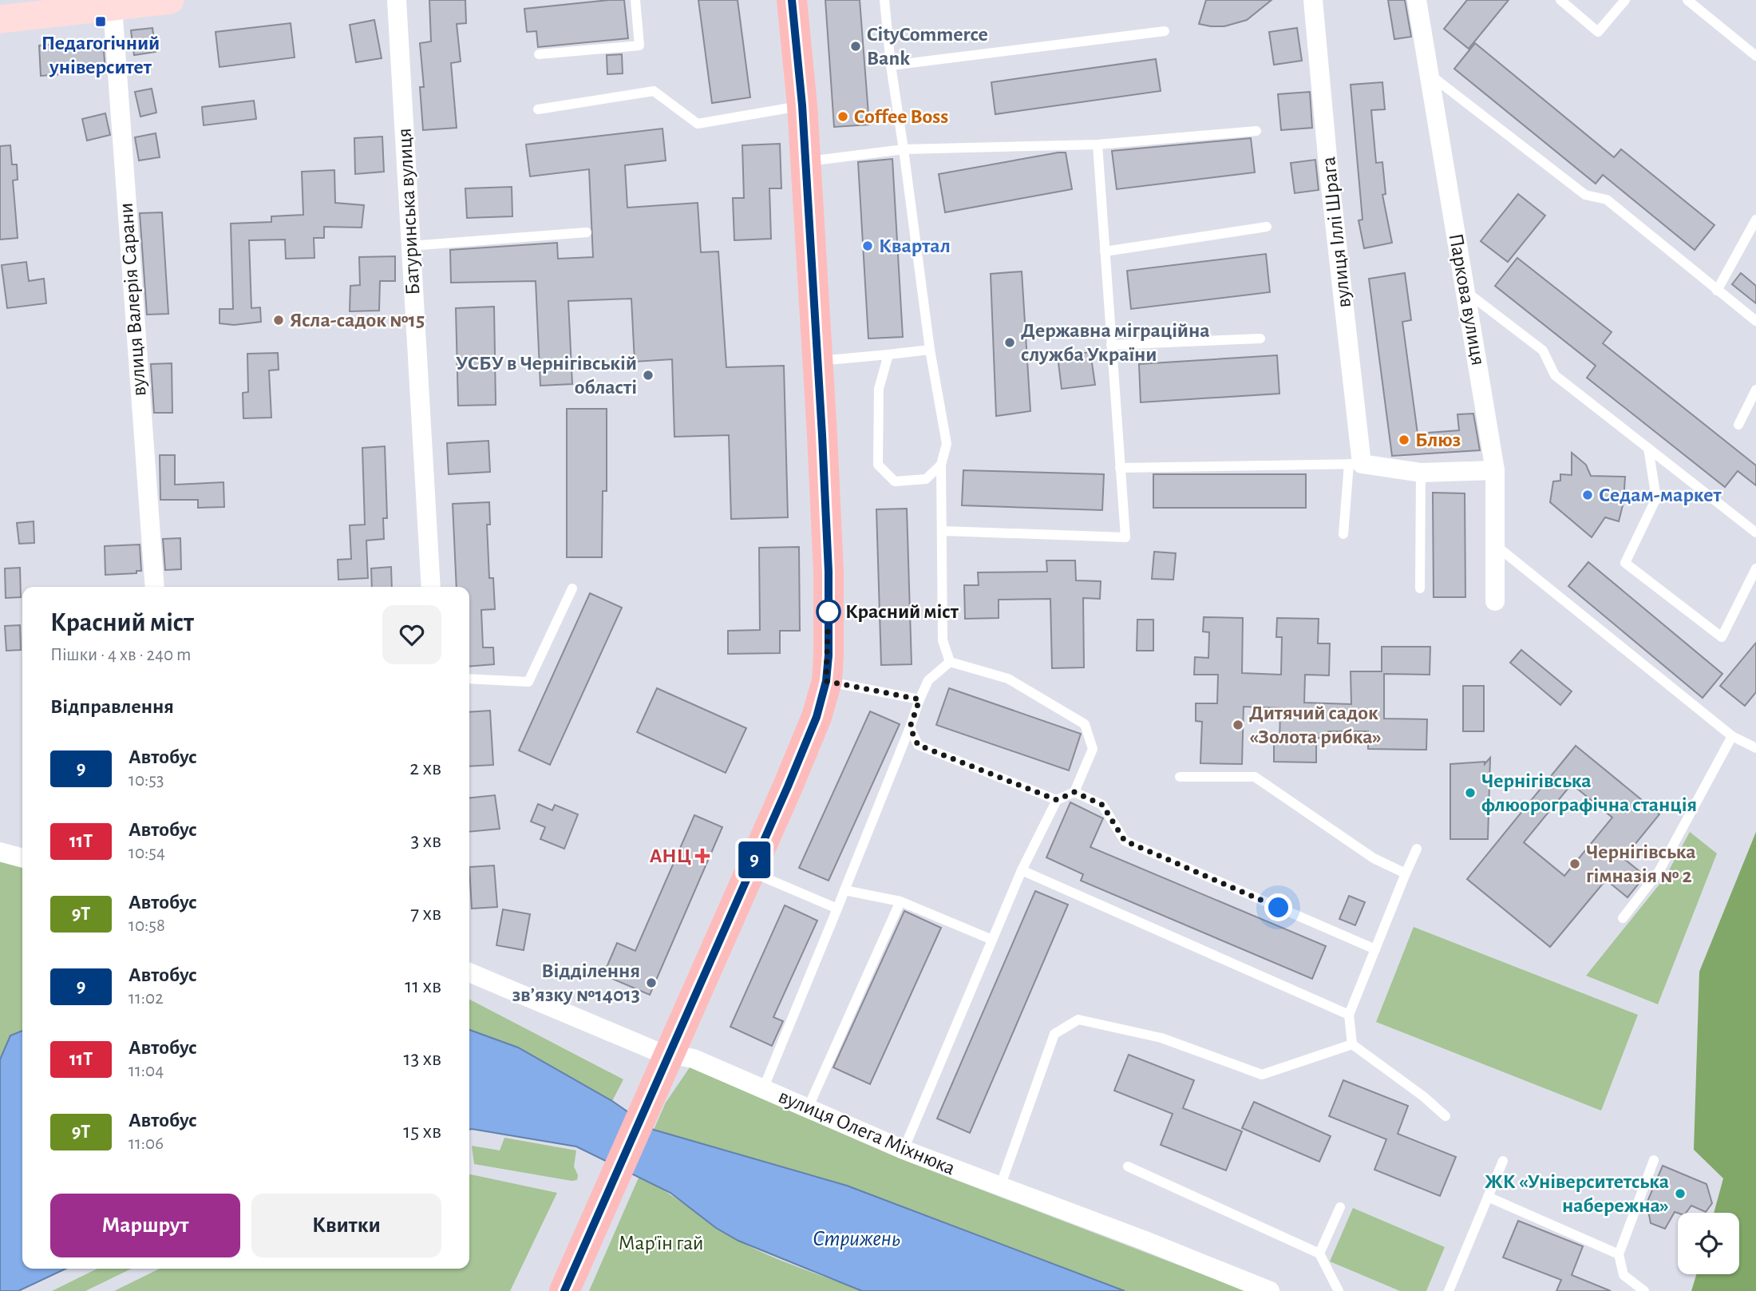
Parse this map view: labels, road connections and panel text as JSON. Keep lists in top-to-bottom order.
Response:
{
  "streets": {
    "street": [
      "Батуринська вулиця",
      "вулиця Іллі Шрага",
      "вулиця Валерія Сарани",
      "Паркова вулиця",
      "вулиця Олега Міхнюка"
    ]
  },
  "water": ["Стрижень"],
  "parks": ["Мар'їн гай"],
  "places": {
    "transit": ["Педагогічний університет"],
    "other": [
      "CityCommerce Bank",
      "Coffee Boss",
      "Квартал",
      "Ясла-садок №15",
      "Державна міграційна служба України",
      "УСБУ в Чернігівській області",
      "Блюз",
      "Седам-маркет",
      "Красний міст",
      "Дитячий садок «Золота рибка»",
      "Чернігівська флюорографічна станція",
      "Чернігівська гімназія № 2",
      "Відділення зв’язку №14013",
      "ЖК «Університетська набережна»"
    ],
    "health": ["АНЦ"]
  },
  "lines": ["bus line 9"],
  "page": {
    "on_map": "9",
    "heading": [
      ["Красний міст", "Пішки · 4 хв · 240 m"],
      "Відправлення"
    ],
    "list": [
      {
        "mark": "9",
        "name": "Автобус",
        "note": "10:53",
        "value": "2 хв"
      },
      {
        "mark": "11Т",
        "name": "Автобус",
        "note": "10:54",
        "value": "3 хв"
      },
      {
        "mark": "9Т",
        "name": "Автобус",
        "note": "10:58",
        "value": "7 хв"
      },
      {
        "mark": "9",
        "name": "Автобус",
        "note": "11:02",
        "value": "11 хв"
      },
      {
        "mark": "11Т",
        "name": "Автобус",
        "note": "11:04",
        "value": "13 хв"
      },
      {
        "mark": "9Т",
        "name": "Автобус",
        "note": "11:06",
        "value": "15 хв"
      }
    ],
    "buttons": ["Маршрут", "Квитки"]
  }
}
